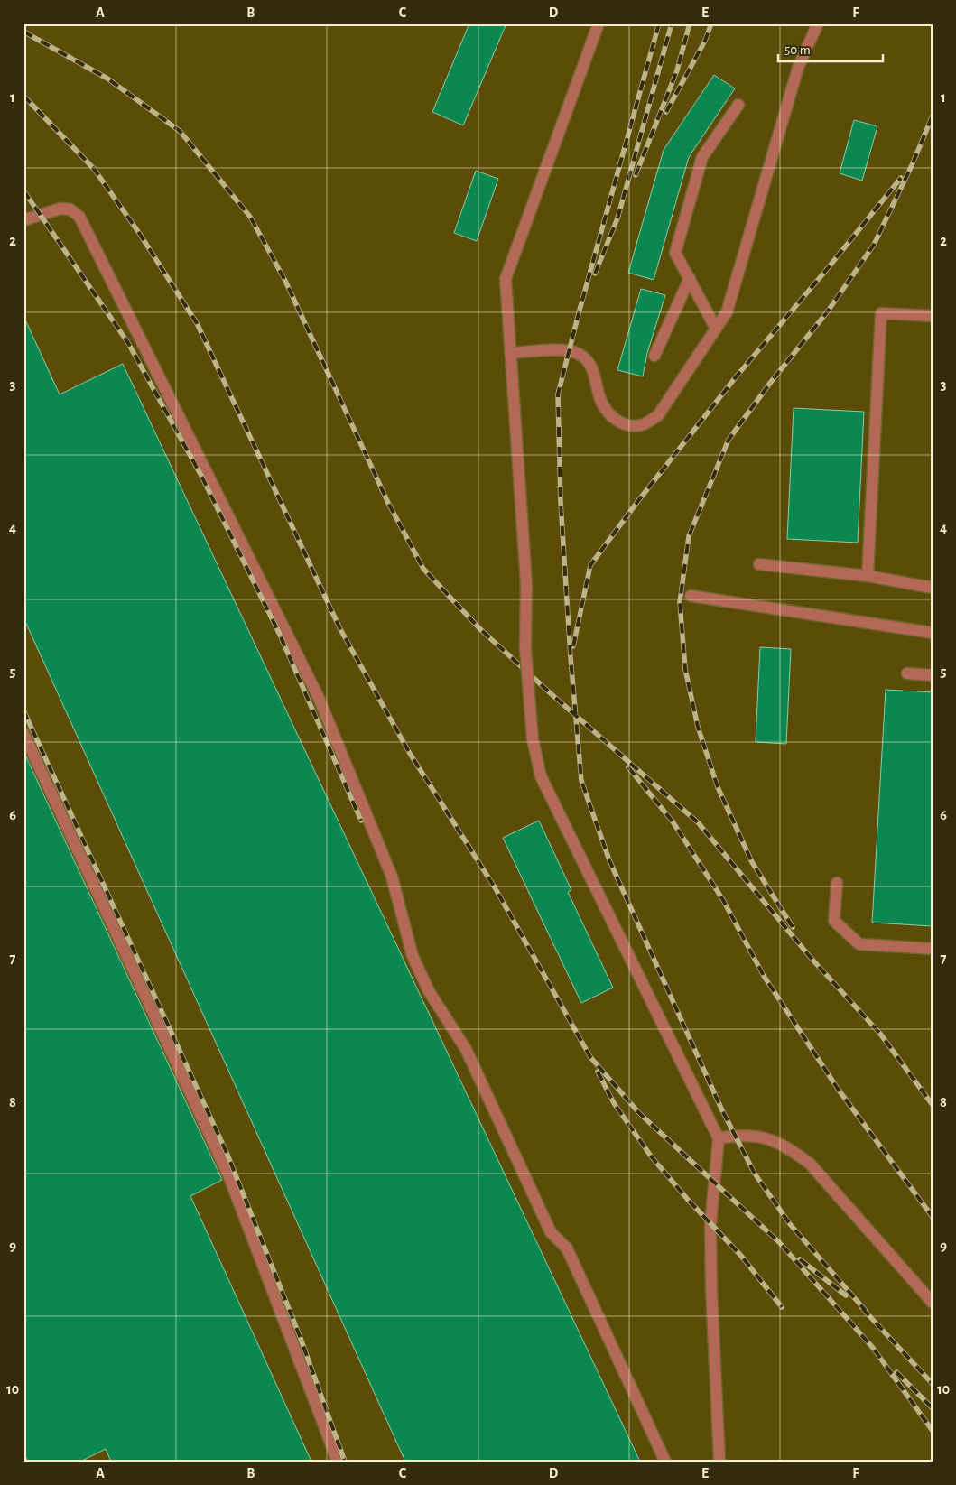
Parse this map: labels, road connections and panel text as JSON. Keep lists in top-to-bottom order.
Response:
{
  "scale_bar": "50 m",
  "grid": {
    "columns": [
      "A",
      "B",
      "C",
      "D",
      "E",
      "F"
    ],
    "rows": [
      "1",
      "2",
      "3",
      "4",
      "5",
      "6",
      "7",
      "8",
      "9",
      "10"
    ]
  }
}
